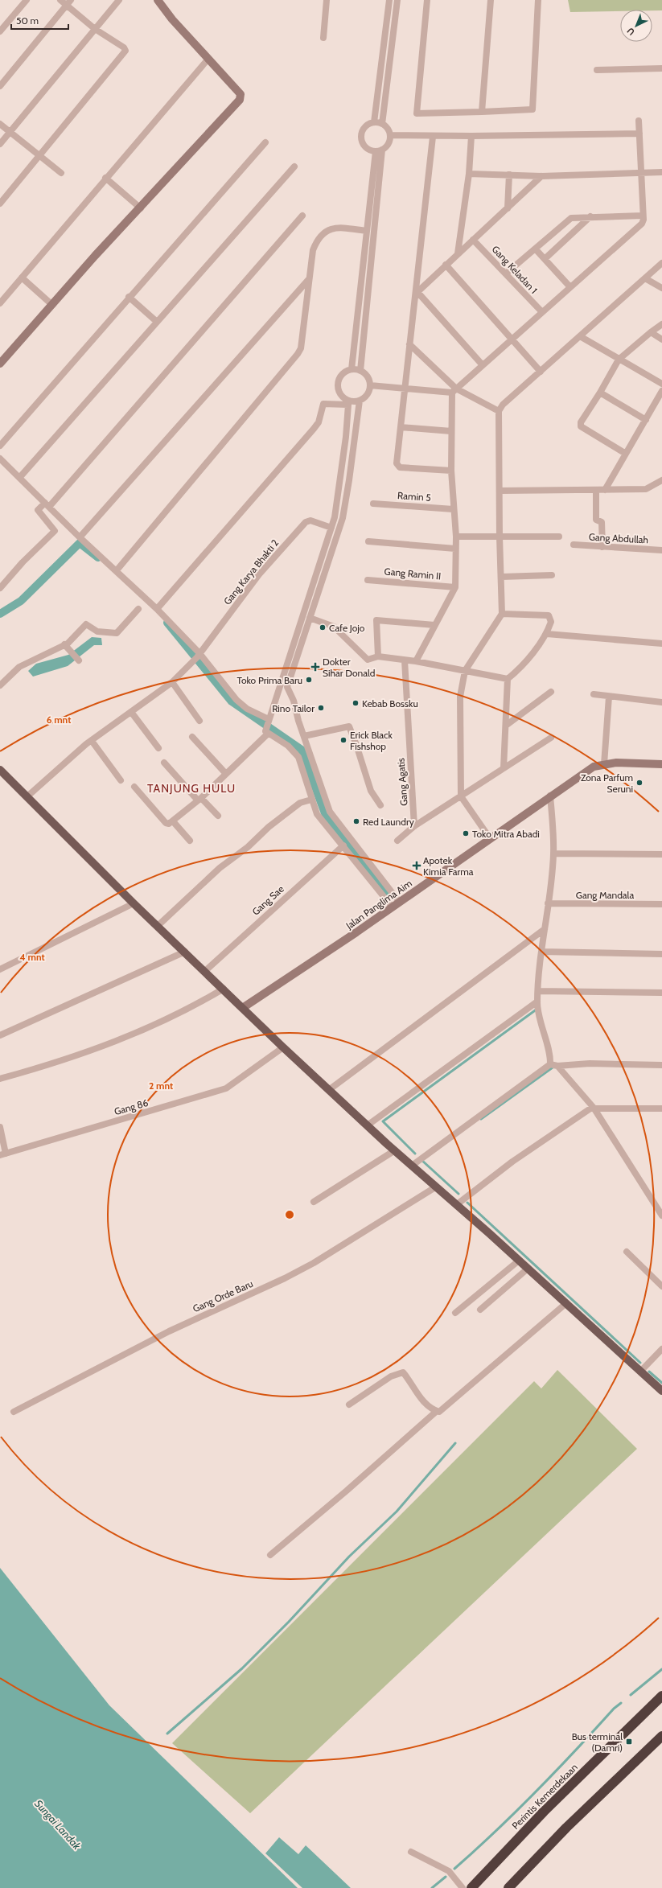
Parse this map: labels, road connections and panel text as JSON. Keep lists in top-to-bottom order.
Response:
{
  "streets": {
    "highway": ["Perintis Kemerdekaan"],
    "street": [
      "Gang Keladan 1",
      "Ramin 5",
      "Gang Abdullah",
      "Gang Karya Bhakti 2",
      "Gang Ramin II",
      "Gang Agatis",
      "Gang Mandala",
      "Gang Sae",
      "Jalan Panglima Aim",
      "Gang 86",
      "Gang Orde Baru"
    ]
  },
  "districts": ["TANJUNG HULU"],
  "water": ["Sungai Landak"],
  "places": {
    "other": [
      "Cafe Jojo",
      "Toko Prima Baru",
      "Kebab Bossku",
      "Rino Tailor",
      "Erick Black Fishshop",
      "Zona Parfum Seruni",
      "Red Laundry",
      "Toko Mitra Abadi"
    ],
    "health": ["Dokter Sihar Donald", "Apotek Kimia Farma"],
    "transit": ["Bus terminal (Damri)"]
  },
  "scale_bar": "50 m",
  "north": "bottom left",
  "rings": ["6 mnt", "4 mnt", "2 mnt"]
}
